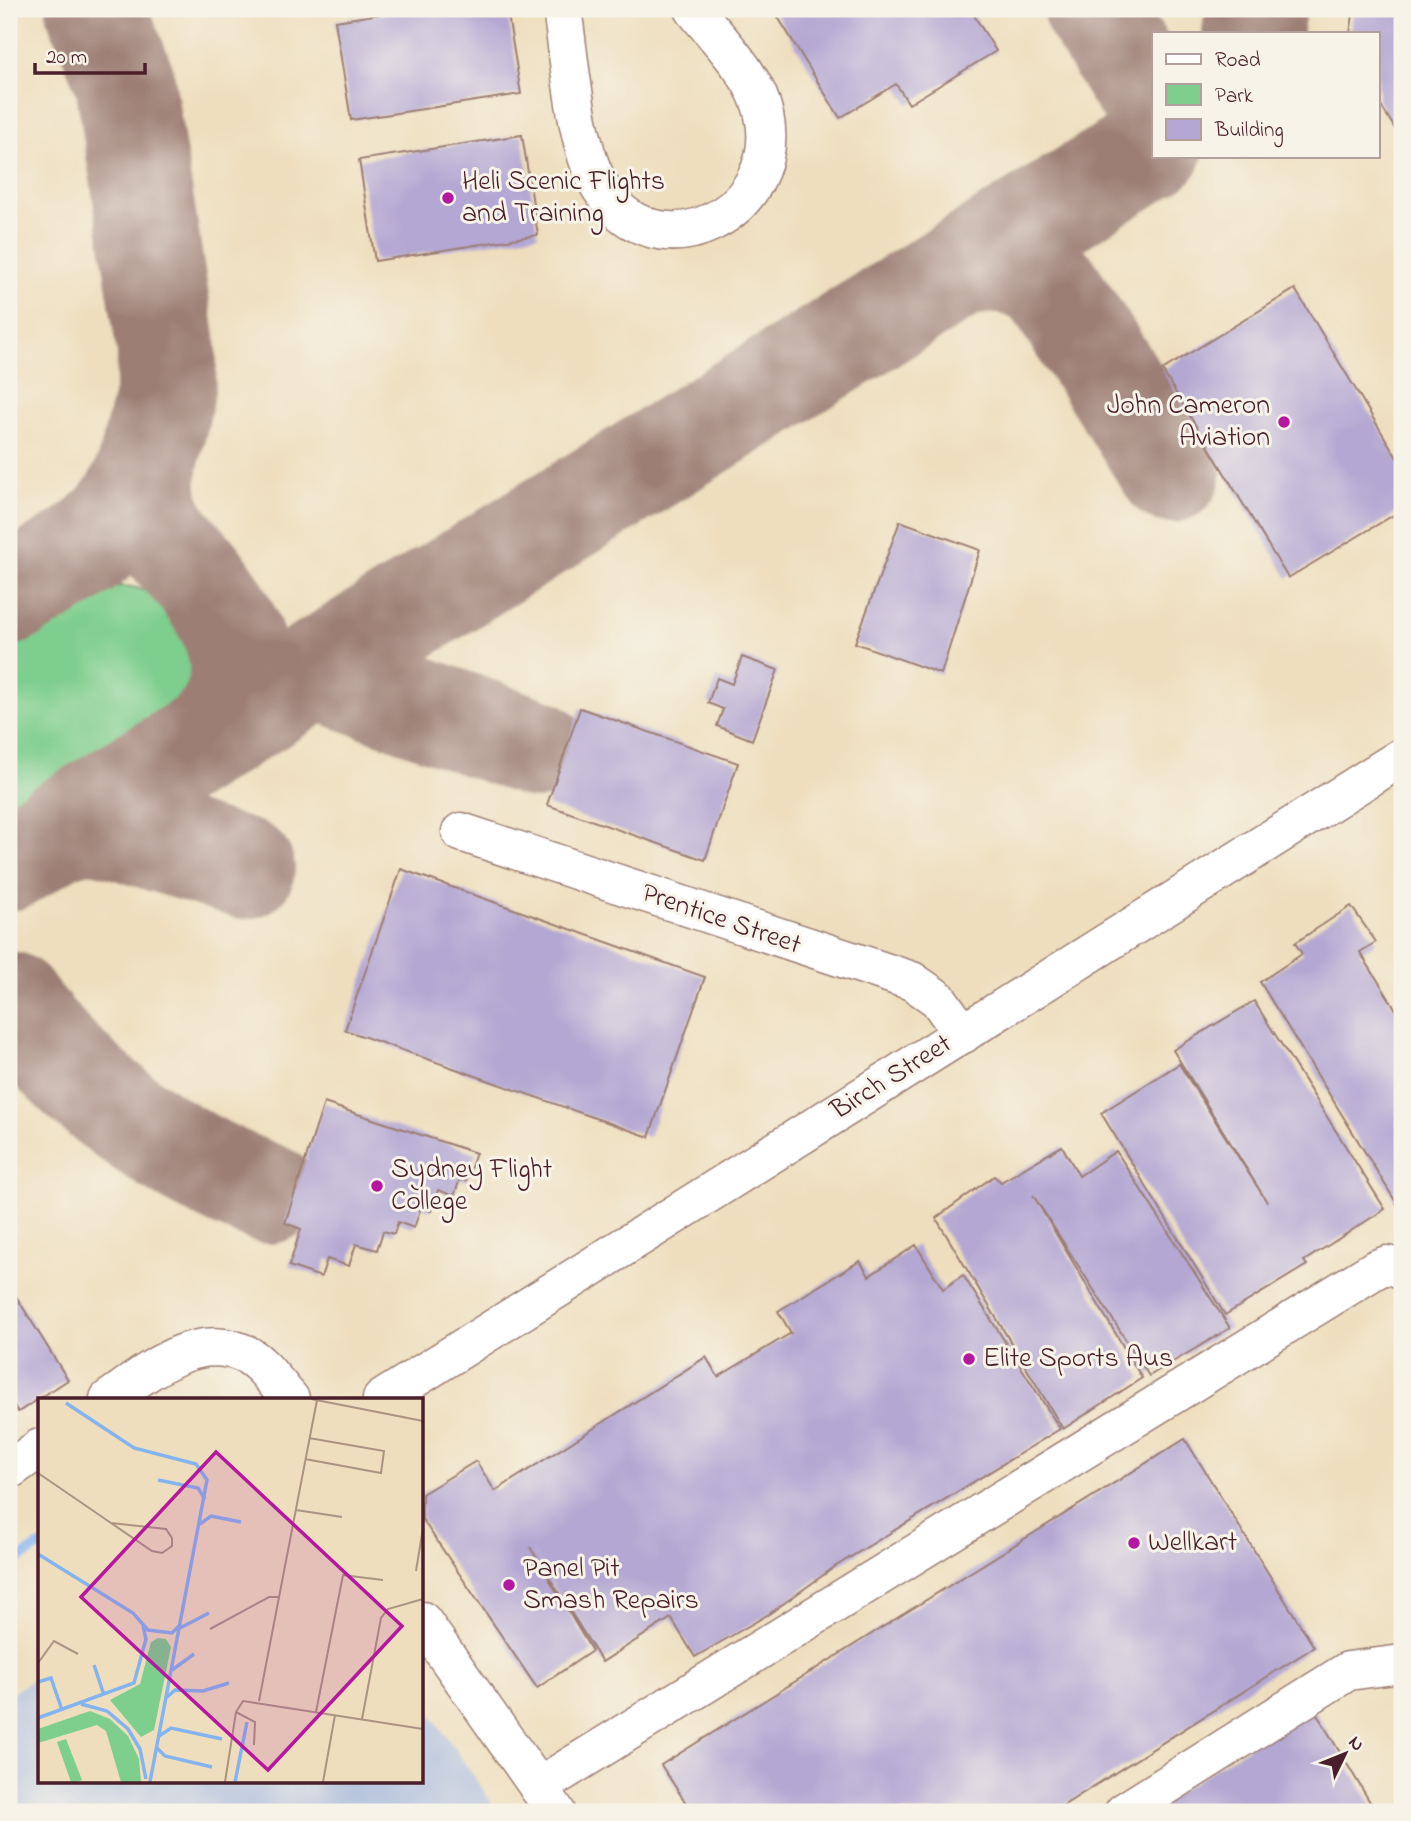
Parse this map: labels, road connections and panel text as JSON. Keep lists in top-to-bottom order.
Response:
{
  "streets": {
    "street": ["Prentice Street", "Birch Street"]
  },
  "crossings": [
    ["Prentice Street", "Birch Street"]
  ],
  "places": [
    "Heli Scenic Flights and Training",
    "John Cameron Aviation",
    "Sydney Flight College",
    "Elite Sports Aus",
    "Wellkart",
    "Panel Pit Smash Repairs"
  ],
  "legend": ["Road", "Park", "Building"],
  "scale_bar": "20 m",
  "north": "top right"
}
